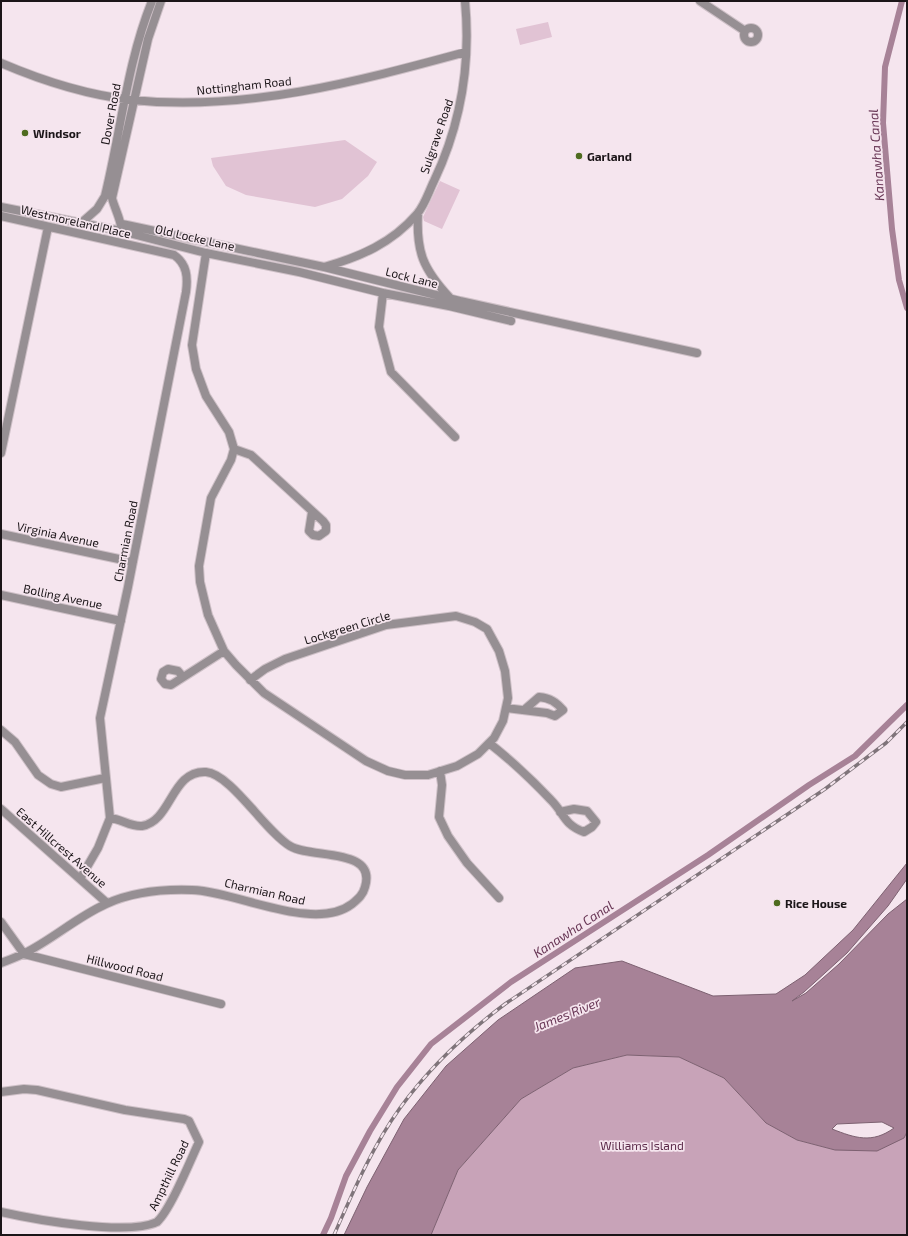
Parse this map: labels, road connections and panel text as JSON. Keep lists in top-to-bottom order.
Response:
{
  "streets": {
    "street": [
      "Nottingham Road",
      "Dover Road",
      "Sulgrave Road",
      "Westmoreland Place",
      "Old Locke Lane",
      "Lock Lane",
      "Virginia Avenue",
      "Charmian Road",
      "Bolling Avenue",
      "Lockgreen Circle",
      "East Hillcrest Avenue",
      "Hillwood Road",
      "Ampthill Road"
    ]
  },
  "crossings": [
    ["Nottingham Road", "Dover Road"],
    ["Nottingham Road", "Sulgrave Road"],
    ["Dover Road", "Old Locke Lane"],
    ["Dover Road", "Lock Lane"],
    ["Sulgrave Road", "Lock Lane"],
    ["Westmoreland Place", "Charmian Road"],
    ["Old Locke Lane", "Lock Lane"],
    ["Virginia Avenue", "Charmian Road"],
    ["Charmian Road", "Bolling Avenue"],
    ["Charmian Road", "East Hillcrest Avenue"],
    ["Charmian Road", "Hillwood Road"]
  ],
  "water": ["Kanawha Canal", "James River"],
  "parks": ["Williams Island"],
  "places": ["Windsor", "Garland", "Rice House"]
}
